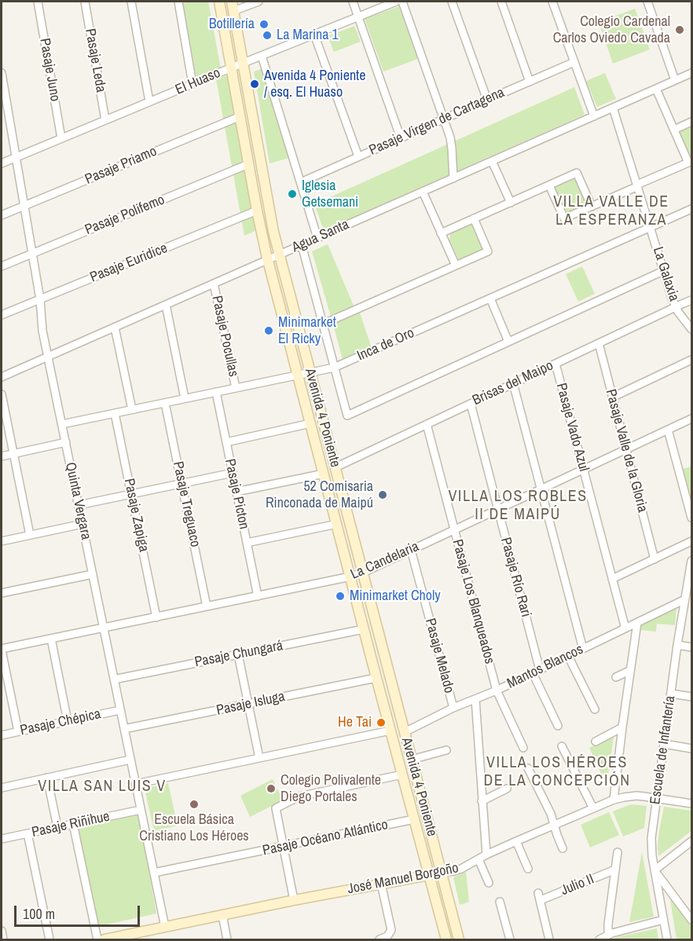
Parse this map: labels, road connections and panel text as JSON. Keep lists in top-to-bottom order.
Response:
{
  "streets": {
    "street": [
      "Pasaje Leda",
      "Pasaje Juno",
      "El Huaso",
      "Pasaje Virgen de Cartagena",
      "Pasaje Priamo",
      "Pasaje Polifemo",
      "Agua Santa",
      "Pasaje Euridice",
      "La Galaxia",
      "Pasaje Pocullas",
      "Inca de Oro",
      "Brisas del Maipo",
      "Avenida 4 Poniente",
      "Pasaje Vado Azul",
      "Pasaje Valle de la Gloria",
      "Pasaje Picton",
      "Quinta Vergara",
      "Pasaje Treguaco",
      "Pasaje Zapiga",
      "La Candelaria",
      "Pasaje Río Rari",
      "Pasaje Los Blanqueados",
      "Pasaje Chungará",
      "Pasaje Melado",
      "Mantos Blancos",
      "Pasaje Isluga",
      "Pasaje Chépica",
      "Escuela de Infantería",
      "Pasaje Riñihue",
      "Pasaje Océano Atlántico",
      "José Manuel Borgoño",
      "Julio II"
    ]
  },
  "crossings": [
    ["Pasaje Leda", "El Huaso"],
    ["Pasaje Juno", "El Huaso"],
    ["El Huaso", "Avenida 4 Poniente"],
    ["El Huaso", "Quinta Vergara"],
    ["Pasaje Priamo", "Avenida 4 Poniente"],
    ["Pasaje Priamo", "Quinta Vergara"],
    ["Pasaje Polifemo", "Avenida 4 Poniente"],
    ["Pasaje Polifemo", "Quinta Vergara"],
    ["Agua Santa", "La Galaxia"],
    ["Agua Santa", "Pasaje Pocullas"],
    ["Agua Santa", "Avenida 4 Poniente"],
    ["Agua Santa", "Quinta Vergara"],
    ["Pasaje Euridice", "Avenida 4 Poniente"],
    ["Pasaje Euridice", "Quinta Vergara"],
    ["La Galaxia", "Inca de Oro"],
    ["La Galaxia", "Brisas del Maipo"],
    ["Pasaje Pocullas", "Inca de Oro"],
    ["Inca de Oro", "Avenida 4 Poniente"],
    ["Inca de Oro", "Pasaje Picton"],
    ["Inca de Oro", "Quinta Vergara"],
    ["Inca de Oro", "Pasaje Treguaco"],
    ["Inca de Oro", "Pasaje Zapiga"],
    ["Brisas del Maipo", "Avenida 4 Poniente"],
    ["Brisas del Maipo", "Pasaje Vado Azul"],
    ["Brisas del Maipo", "Pasaje Valle de la Gloria"],
    ["Brisas del Maipo", "Pasaje Río Rari"],
    ["Brisas del Maipo", "Pasaje Los Blanqueados"],
    ["Avenida 4 Poniente", "La Candelaria"],
    ["Avenida 4 Poniente", "Pasaje Chungará"],
    ["Avenida 4 Poniente", "Mantos Blancos"],
    ["Avenida 4 Poniente", "Pasaje Isluga"],
    ["Avenida 4 Poniente", "Pasaje Océano Atlántico"],
    ["Avenida 4 Poniente", "José Manuel Borgoño"],
    ["Pasaje Vado Azul", "La Candelaria"],
    ["Pasaje Vado Azul", "Mantos Blancos"],
    ["Pasaje Valle de la Gloria", "La Candelaria"],
    ["Pasaje Picton", "La Candelaria"],
    ["Quinta Vergara", "La Candelaria"],
    ["Quinta Vergara", "Pasaje Chungará"],
    ["Quinta Vergara", "Pasaje Isluga"],
    ["Quinta Vergara", "Pasaje Chépica"],
    ["Quinta Vergara", "Pasaje Riñihue"],
    ["Quinta Vergara", "Pasaje Océano Atlántico"],
    ["Quinta Vergara", "José Manuel Borgoño"],
    ["Pasaje Treguaco", "La Candelaria"],
    ["Pasaje Zapiga", "La Candelaria"],
    ["La Candelaria", "Pasaje Río Rari"],
    ["La Candelaria", "Pasaje Los Blanqueados"],
    ["La Candelaria", "Pasaje Melado"],
    ["Pasaje Río Rari", "Mantos Blancos"],
    ["Pasaje Los Blanqueados", "Mantos Blancos"],
    ["Pasaje Melado", "Mantos Blancos"],
    ["Mantos Blancos", "Escuela de Infantería"],
    ["Escuela de Infantería", "José Manuel Borgoño"]
  ],
  "districts": [
    "VILLA VALLE DE LA ESPERANZA",
    "VILLA LOS ROBLES II DE MAIPÚ",
    "VILLA LOS HÉROES DE LA CONCEPCIÓN",
    "VILLA SAN LUIS V"
  ],
  "places": [
    "Botillería",
    "Colegio Cardenal Carlos Oviedo Cavada",
    "La Marina 1",
    "Avenida 4 Poniente / esq. El Huaso",
    "Iglesia Getsemani",
    "Minimarket El Ricky",
    "52 Comisaria Rinconada de Maipú",
    "Minimarket Choly",
    "He Tai",
    "Colegio Polivalente Diego Portales",
    "Escuela Básica Cristiano Los Héroes"
  ],
  "scale_bar": "100 m"
}
